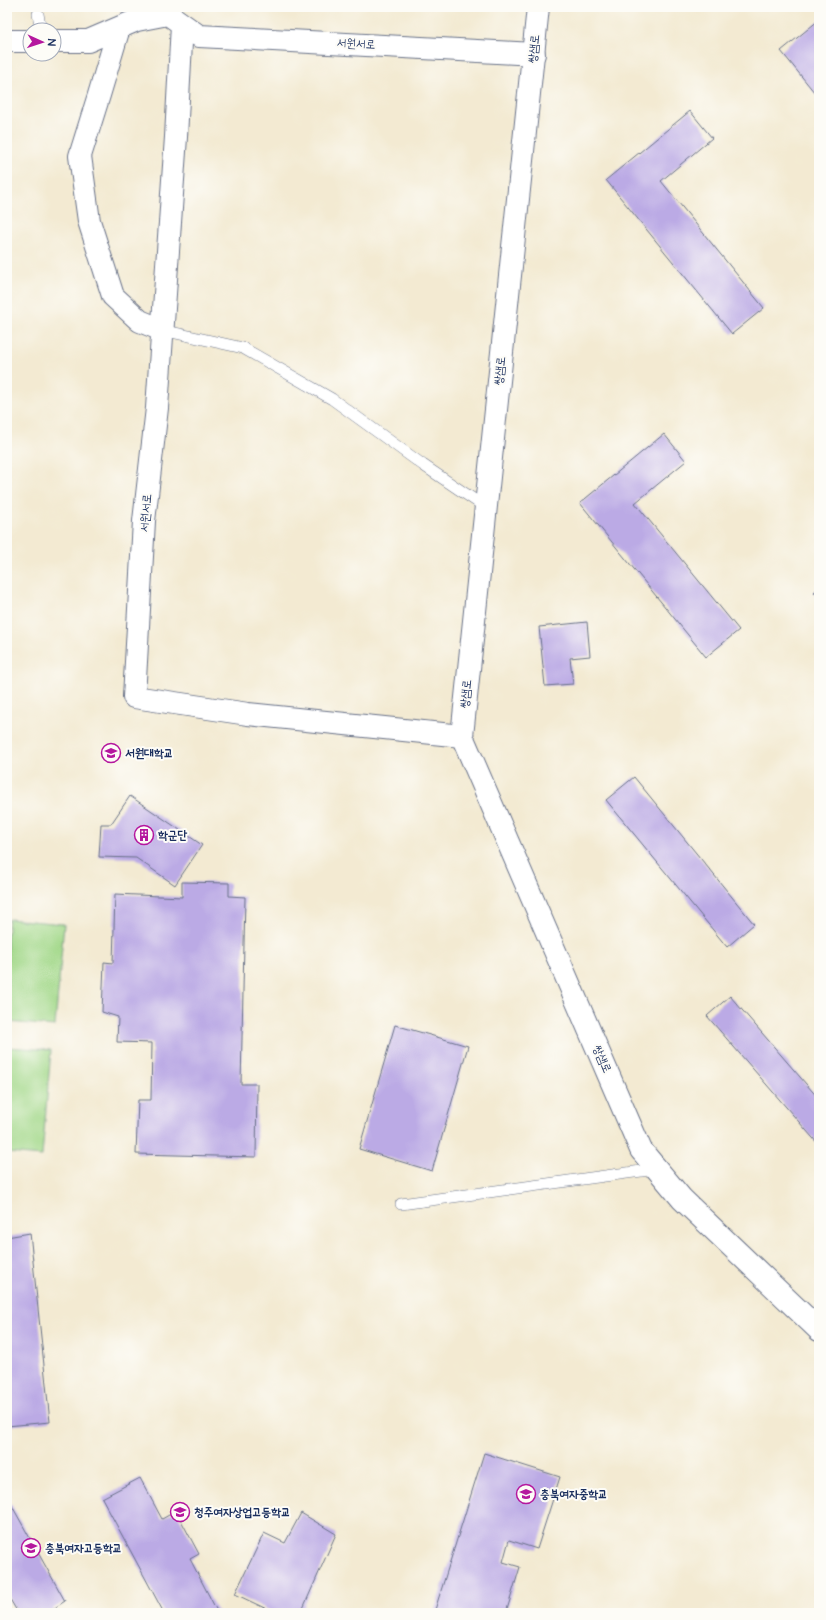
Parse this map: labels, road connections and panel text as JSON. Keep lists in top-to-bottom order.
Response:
{
  "streets": {
    "street": ["서원서로", "쌍샘로"]
  },
  "crossings": [
    ["서원서로", "쌍샘로"]
  ],
  "places": {
    "school or university": [
      "서원대학교",
      "충북여자중학교",
      "청주여자상업고등학교",
      "충북여자고등학교"
    ],
    "building": ["학군단"]
  },
  "north": "right"
}
